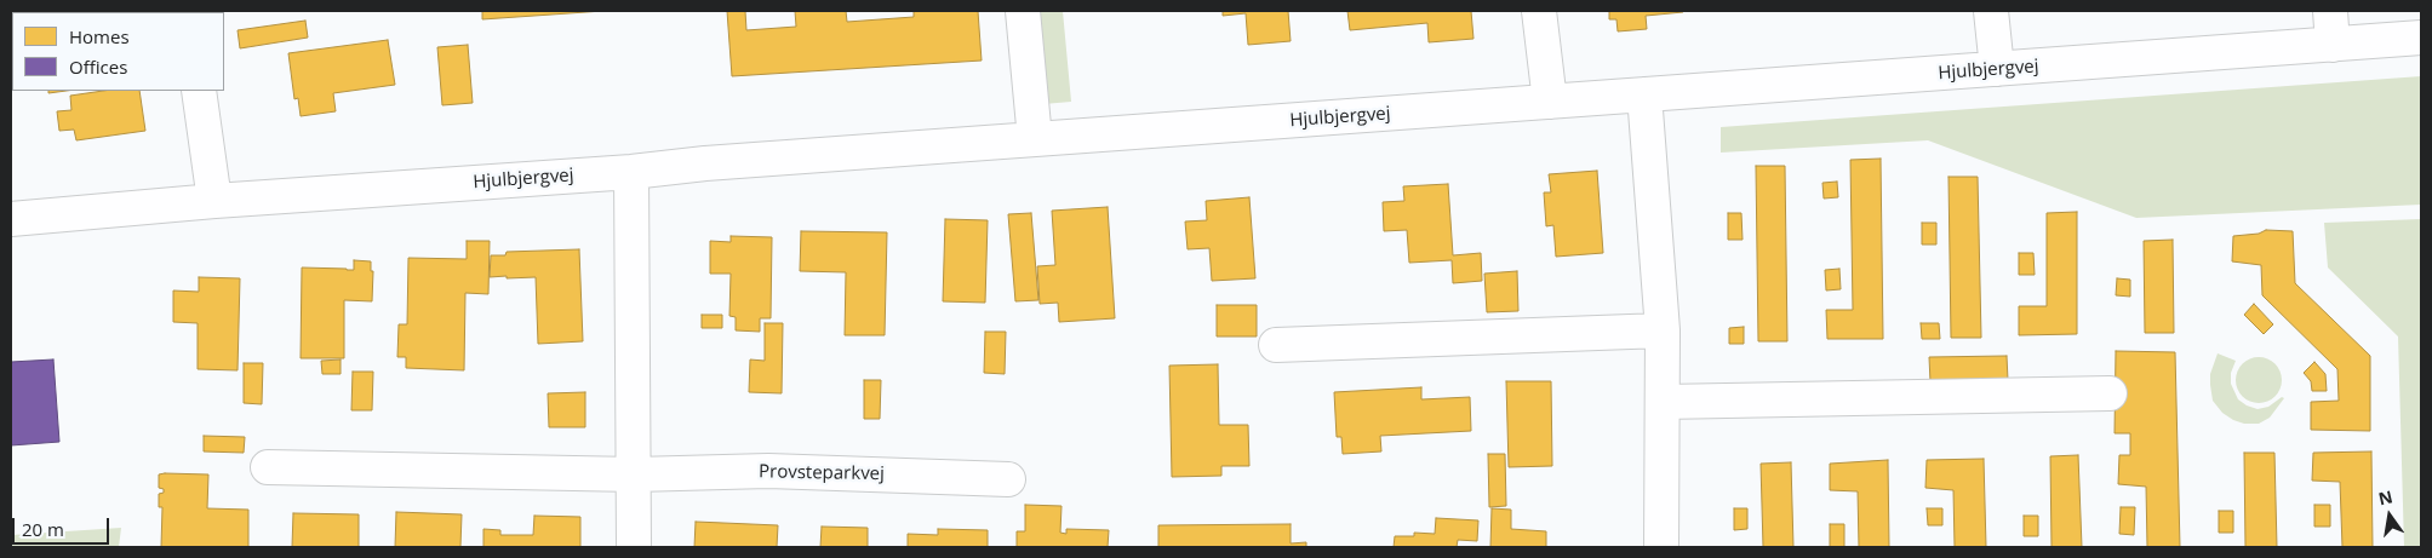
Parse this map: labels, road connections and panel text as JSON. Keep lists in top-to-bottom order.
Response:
{
  "streets": {
    "street": ["Hjulbjergvej", "Provsteparkvej"]
  },
  "legend": ["Homes", "Offices"],
  "scale_bar": "20 m",
  "north": "top"
}
